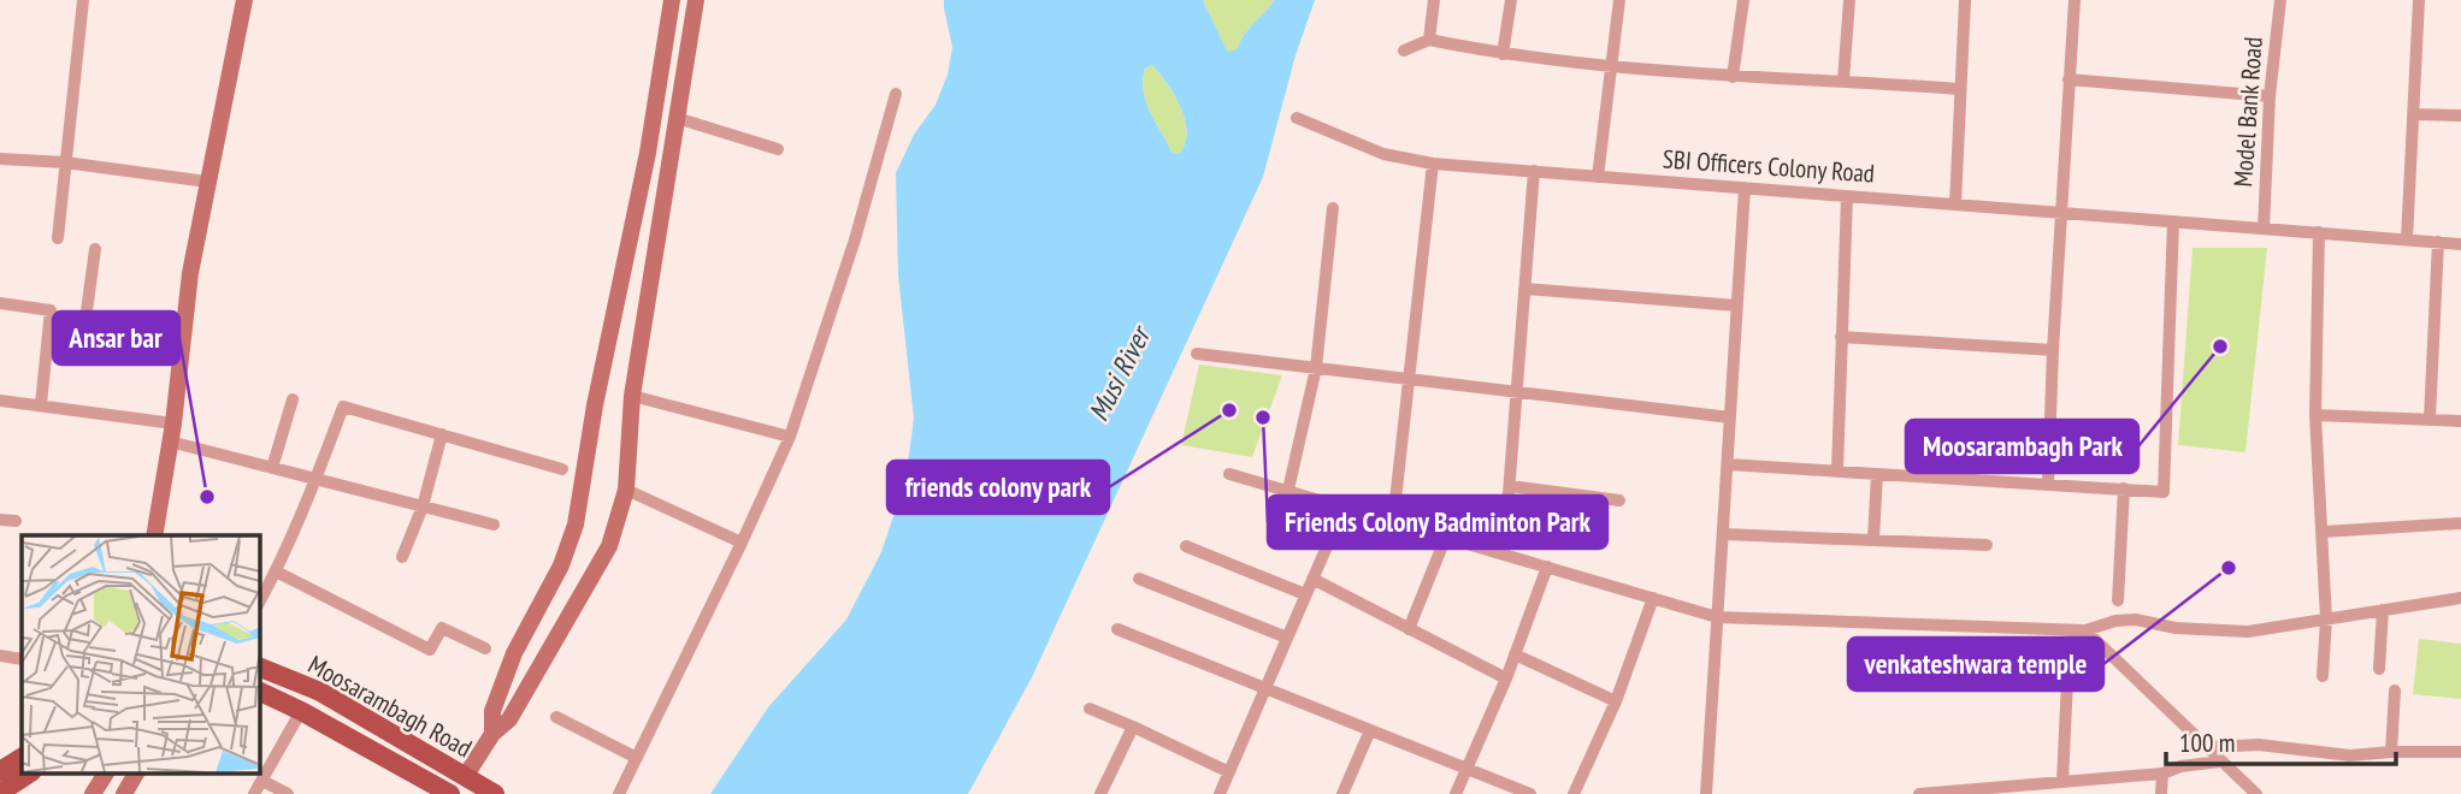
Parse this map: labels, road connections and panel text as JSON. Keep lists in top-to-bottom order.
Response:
{
  "streets": {
    "main road": ["Moosarambagh Road"],
    "street": ["Model Bank Road", "SBI Officers Colony Road"]
  },
  "crossings": [
    ["Model Bank Road", "SBI Officers Colony Road"]
  ],
  "water": ["Musi River"],
  "places": [
    "Moosarambagh Park",
    "friends colony park",
    "Friends Colony Badminton Park",
    "Ansar bar",
    "venkateshwara temple"
  ],
  "scale_bar": "100 m"
}
